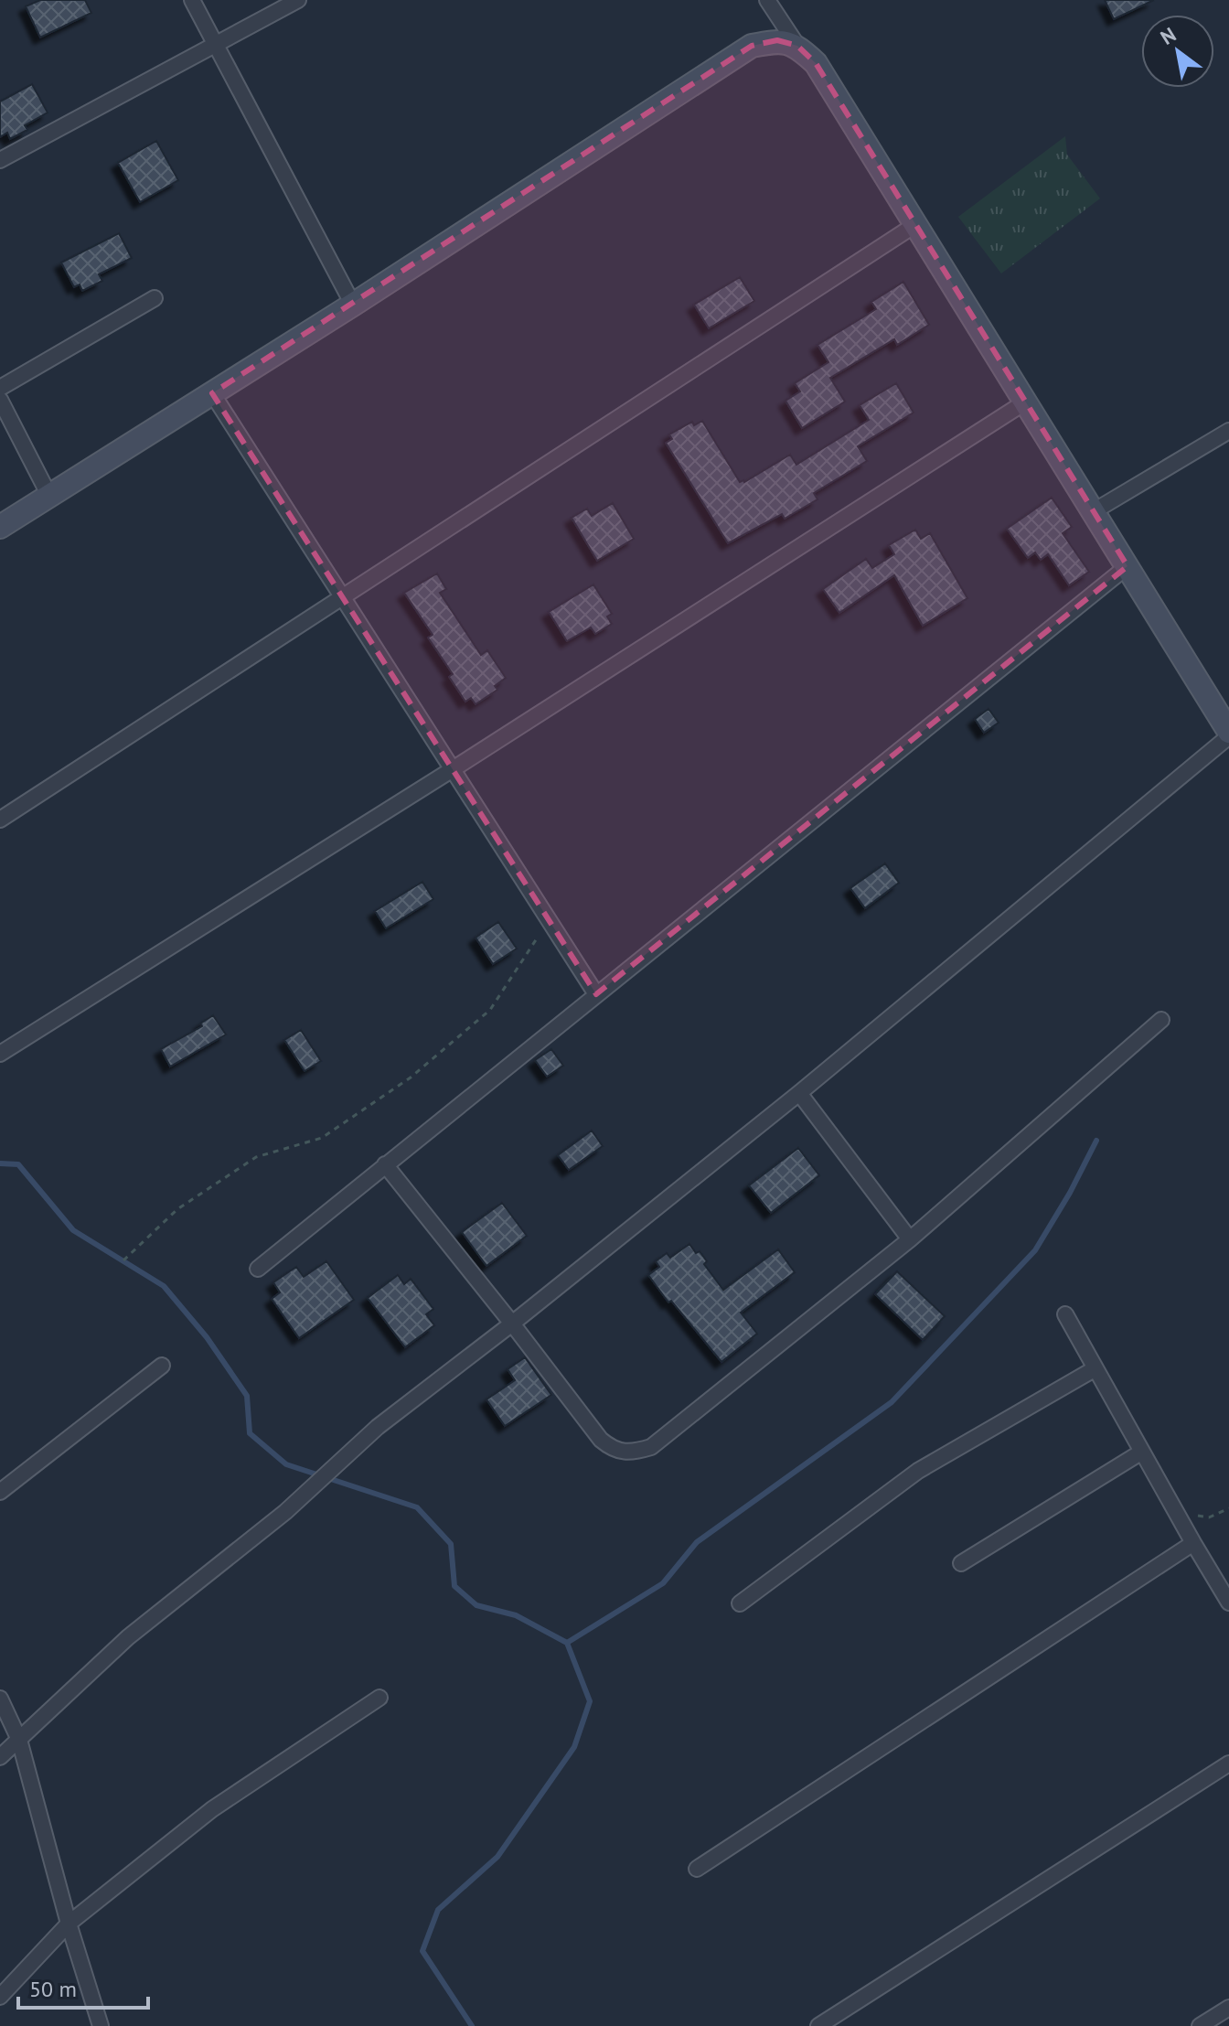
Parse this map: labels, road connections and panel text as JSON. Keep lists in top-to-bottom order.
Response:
{
  "scale_bar": "50 m",
  "north": "top left"
}
